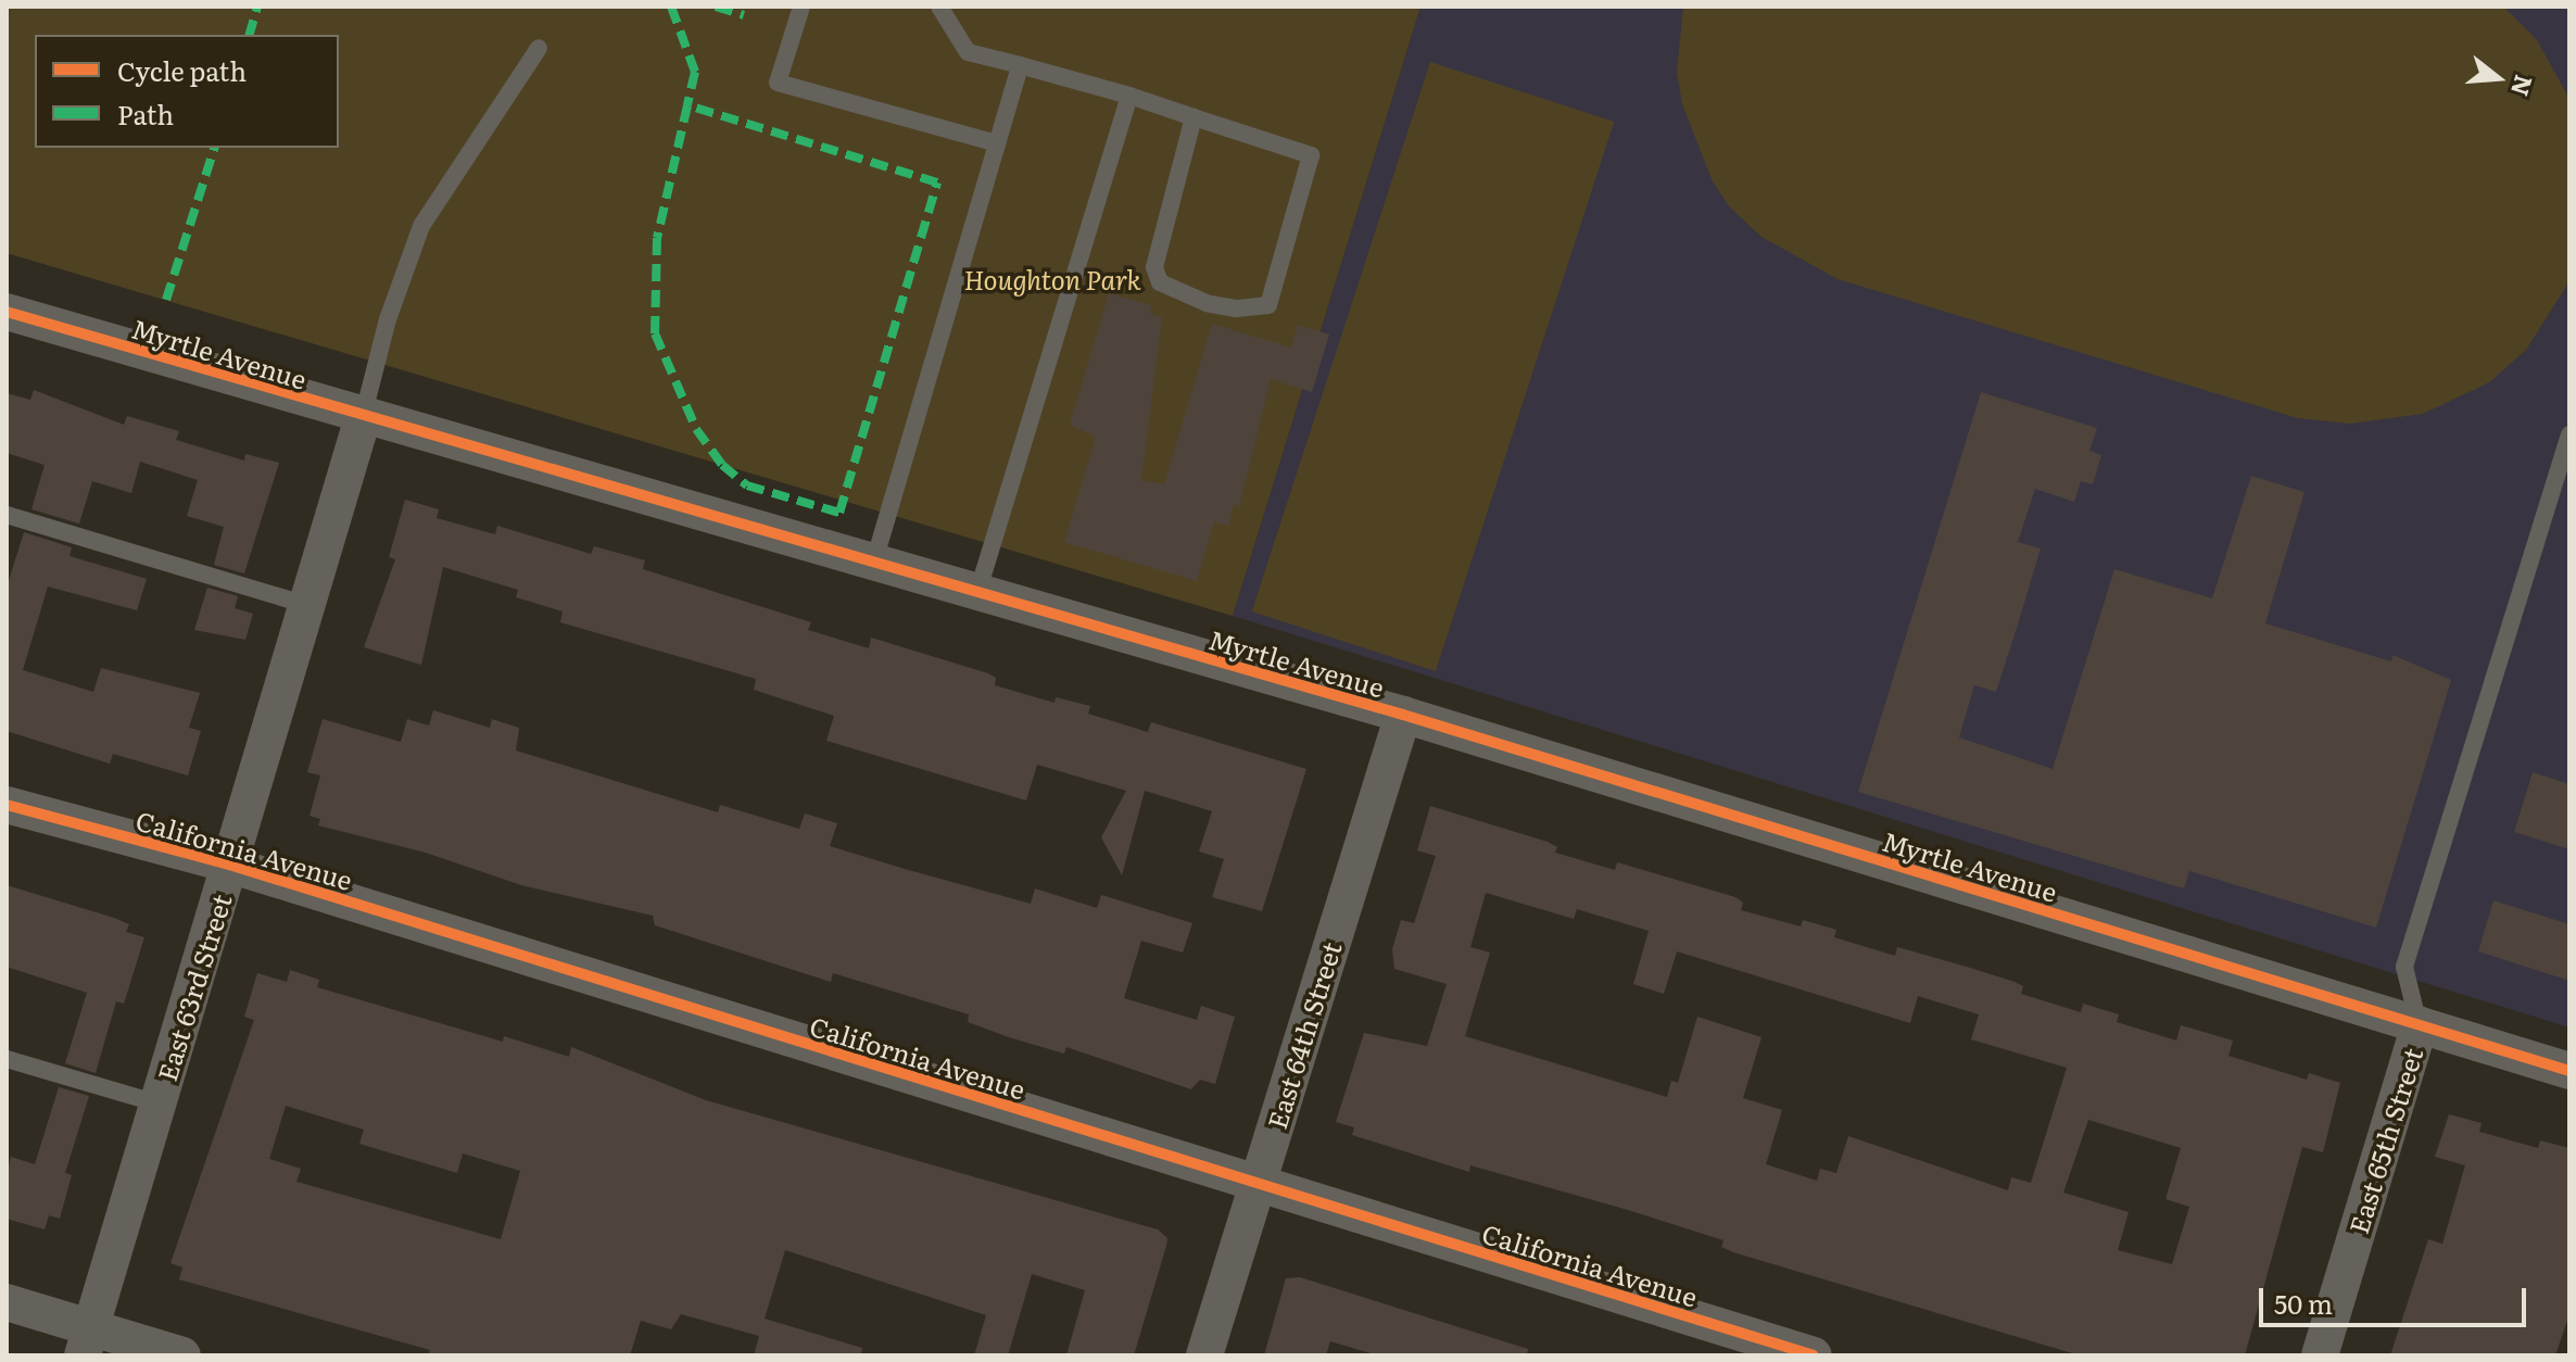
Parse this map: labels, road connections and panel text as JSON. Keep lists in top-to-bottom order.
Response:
{
  "streets": {
    "street": [
      "Myrtle Avenue",
      "California Avenue",
      "East 63rd Street",
      "East 64th Street",
      "East 65th Street"
    ]
  },
  "crossings": [
    ["Myrtle Avenue", "East 63rd Street"],
    ["Myrtle Avenue", "East 64th Street"],
    ["Myrtle Avenue", "East 65th Street"],
    ["California Avenue", "East 63rd Street"],
    ["California Avenue", "East 64th Street"]
  ],
  "parks": ["Houghton Park"],
  "legend": ["Cycle path", "Path"],
  "scale_bar": "50 m",
  "north": "right"
}
